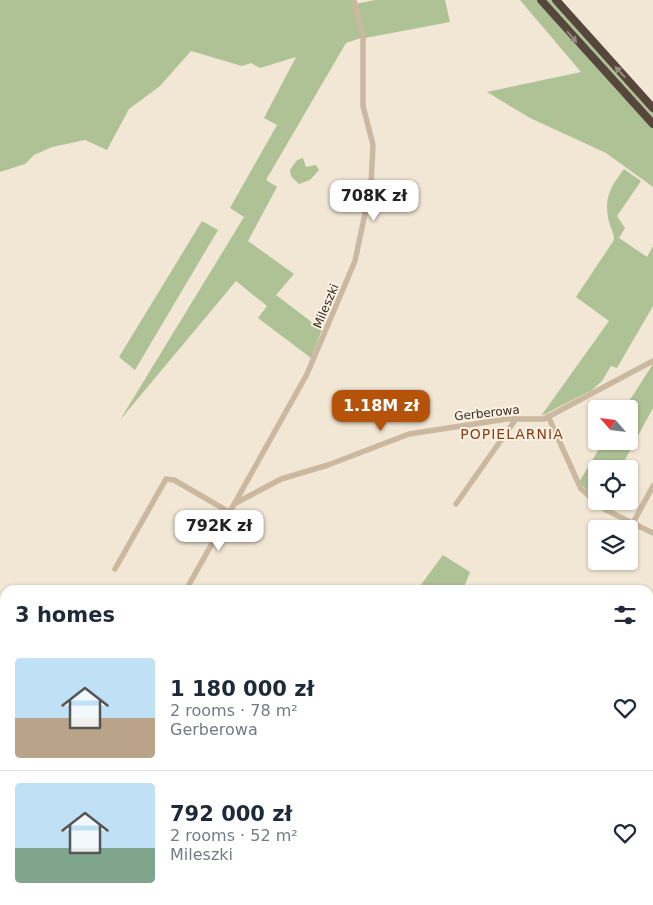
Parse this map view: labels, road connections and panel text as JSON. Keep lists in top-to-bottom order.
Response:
{
  "streets": {
    "street": ["Mileszki", "Gerberowa"]
  },
  "crossings": [
    ["Mileszki", "Gerberowa"]
  ],
  "districts": ["POPIELARNIA"],
  "north": "top left",
  "page": {
    "price": ["708K zł", "1.18M zł", "792K zł"],
    "heading": "3 homes",
    "list": [
      {
        "name": "1 180 000 zł",
        "note": "2 rooms · 78 m² · Gerberowa"
      },
      {
        "name": "792 000 zł",
        "note": "2 rooms · 52 m² · Mileszki"
      }
    ]
  }
}
